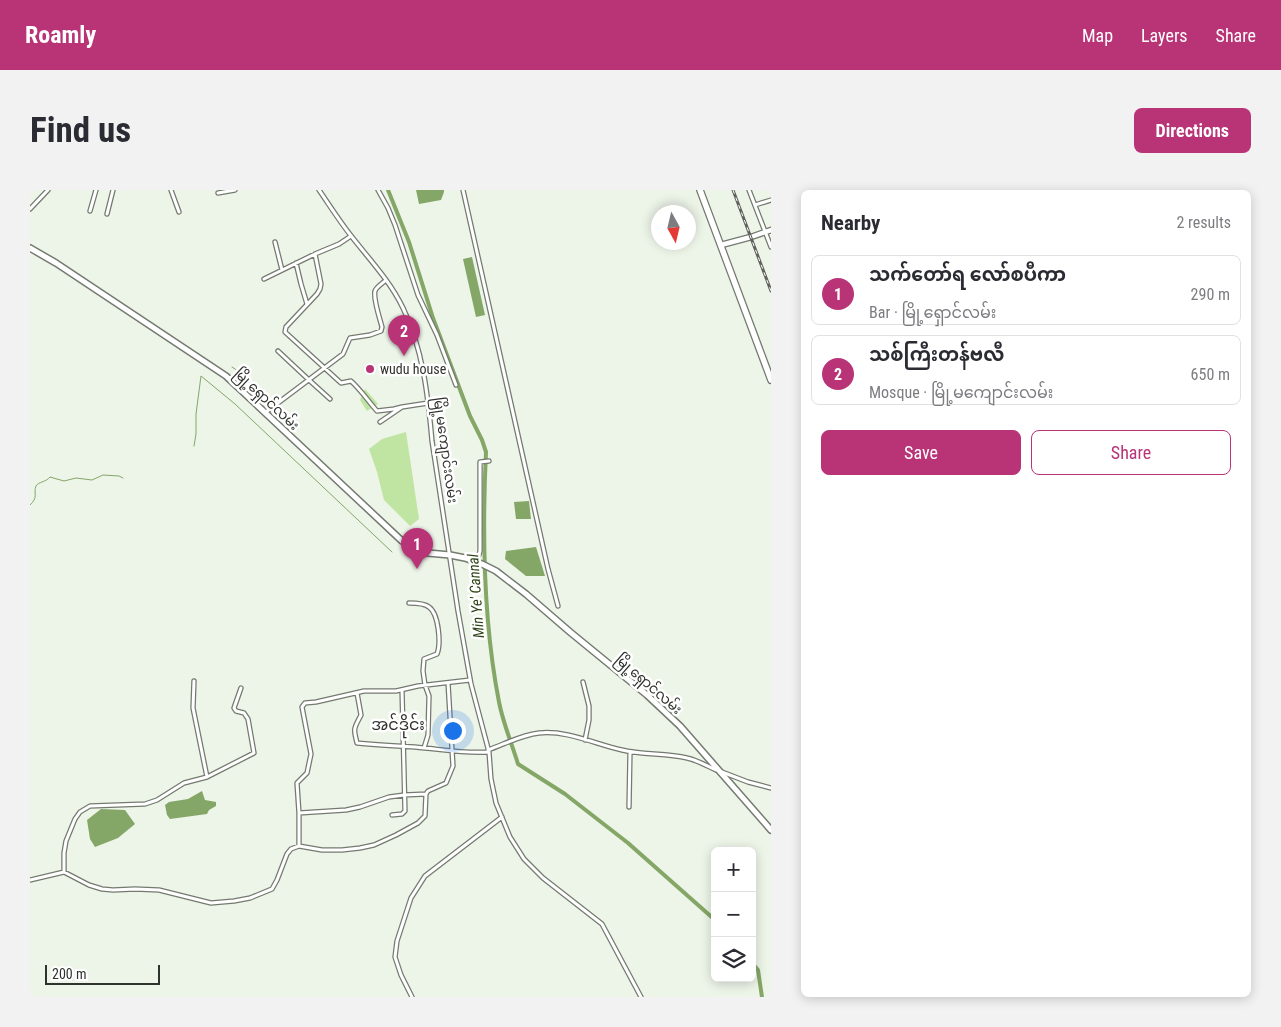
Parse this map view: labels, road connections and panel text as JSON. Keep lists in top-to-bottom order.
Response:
{
  "streets": {
    "main road": ["မြို့ရှောင်လမ်း"],
    "street": ["မြို့မကျောင်းလမ်း"]
  },
  "crossings": [
    ["မြို့ရှောင်လမ်း", "မြို့မကျောင်းလမ်း"]
  ],
  "districts": ["အင်ဒိုင်း"],
  "water": ["Min Ye' Cannal"],
  "places": ["wudu house"],
  "scale_bar": "200 m",
  "north": "bottom",
  "page": {
    "header": "Roamly",
    "nav": ["Map", "Layers", "Share"],
    "buttons": [
      "Directions",
      ["Save", "Share"]
    ],
    "title": "Find us",
    "heading": ["Nearby", "2 results"],
    "list": [
      {
        "mark": "1",
        "name": "သက်တော်ရ လော်စပီကာ",
        "note": "Bar · မြို့ရှောင်လမ်း",
        "value": "290 m"
      },
      {
        "mark": "2",
        "name": "သစ်ကြီးတန်ဗလီ",
        "note": "Mosque · မြို့မကျောင်းလမ်း",
        "value": "650 m"
      }
    ],
    "pins": ["2", "1"],
    "map_buttons": ["+", "−"],
    "scale": "200 m"
  }
}
